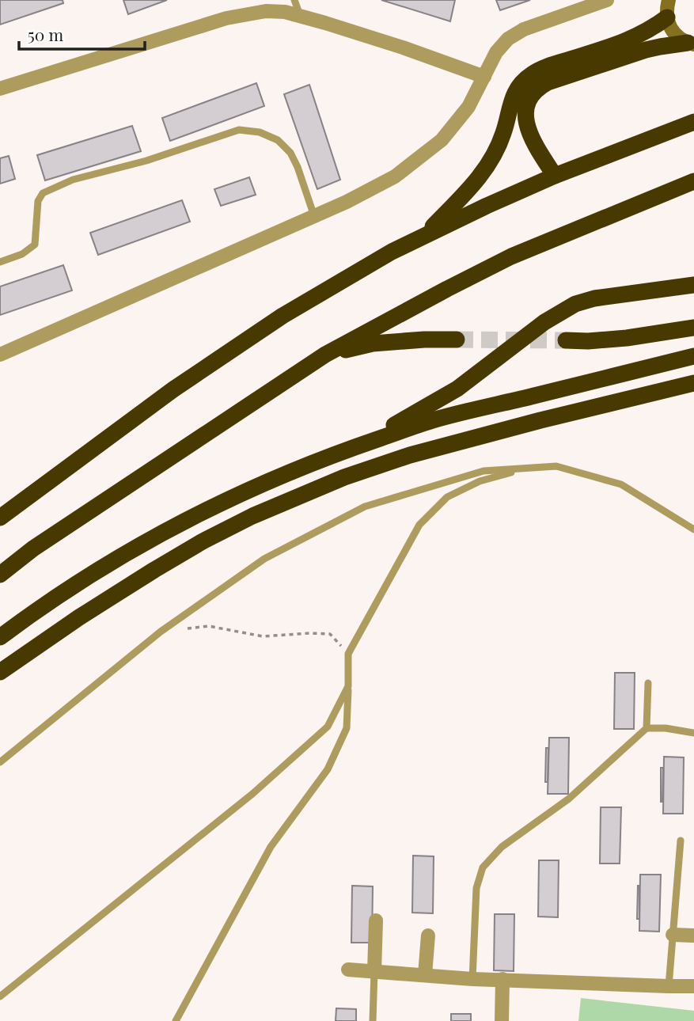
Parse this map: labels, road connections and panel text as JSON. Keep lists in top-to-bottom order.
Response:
{
  "scale_bar": "50 m"
}
